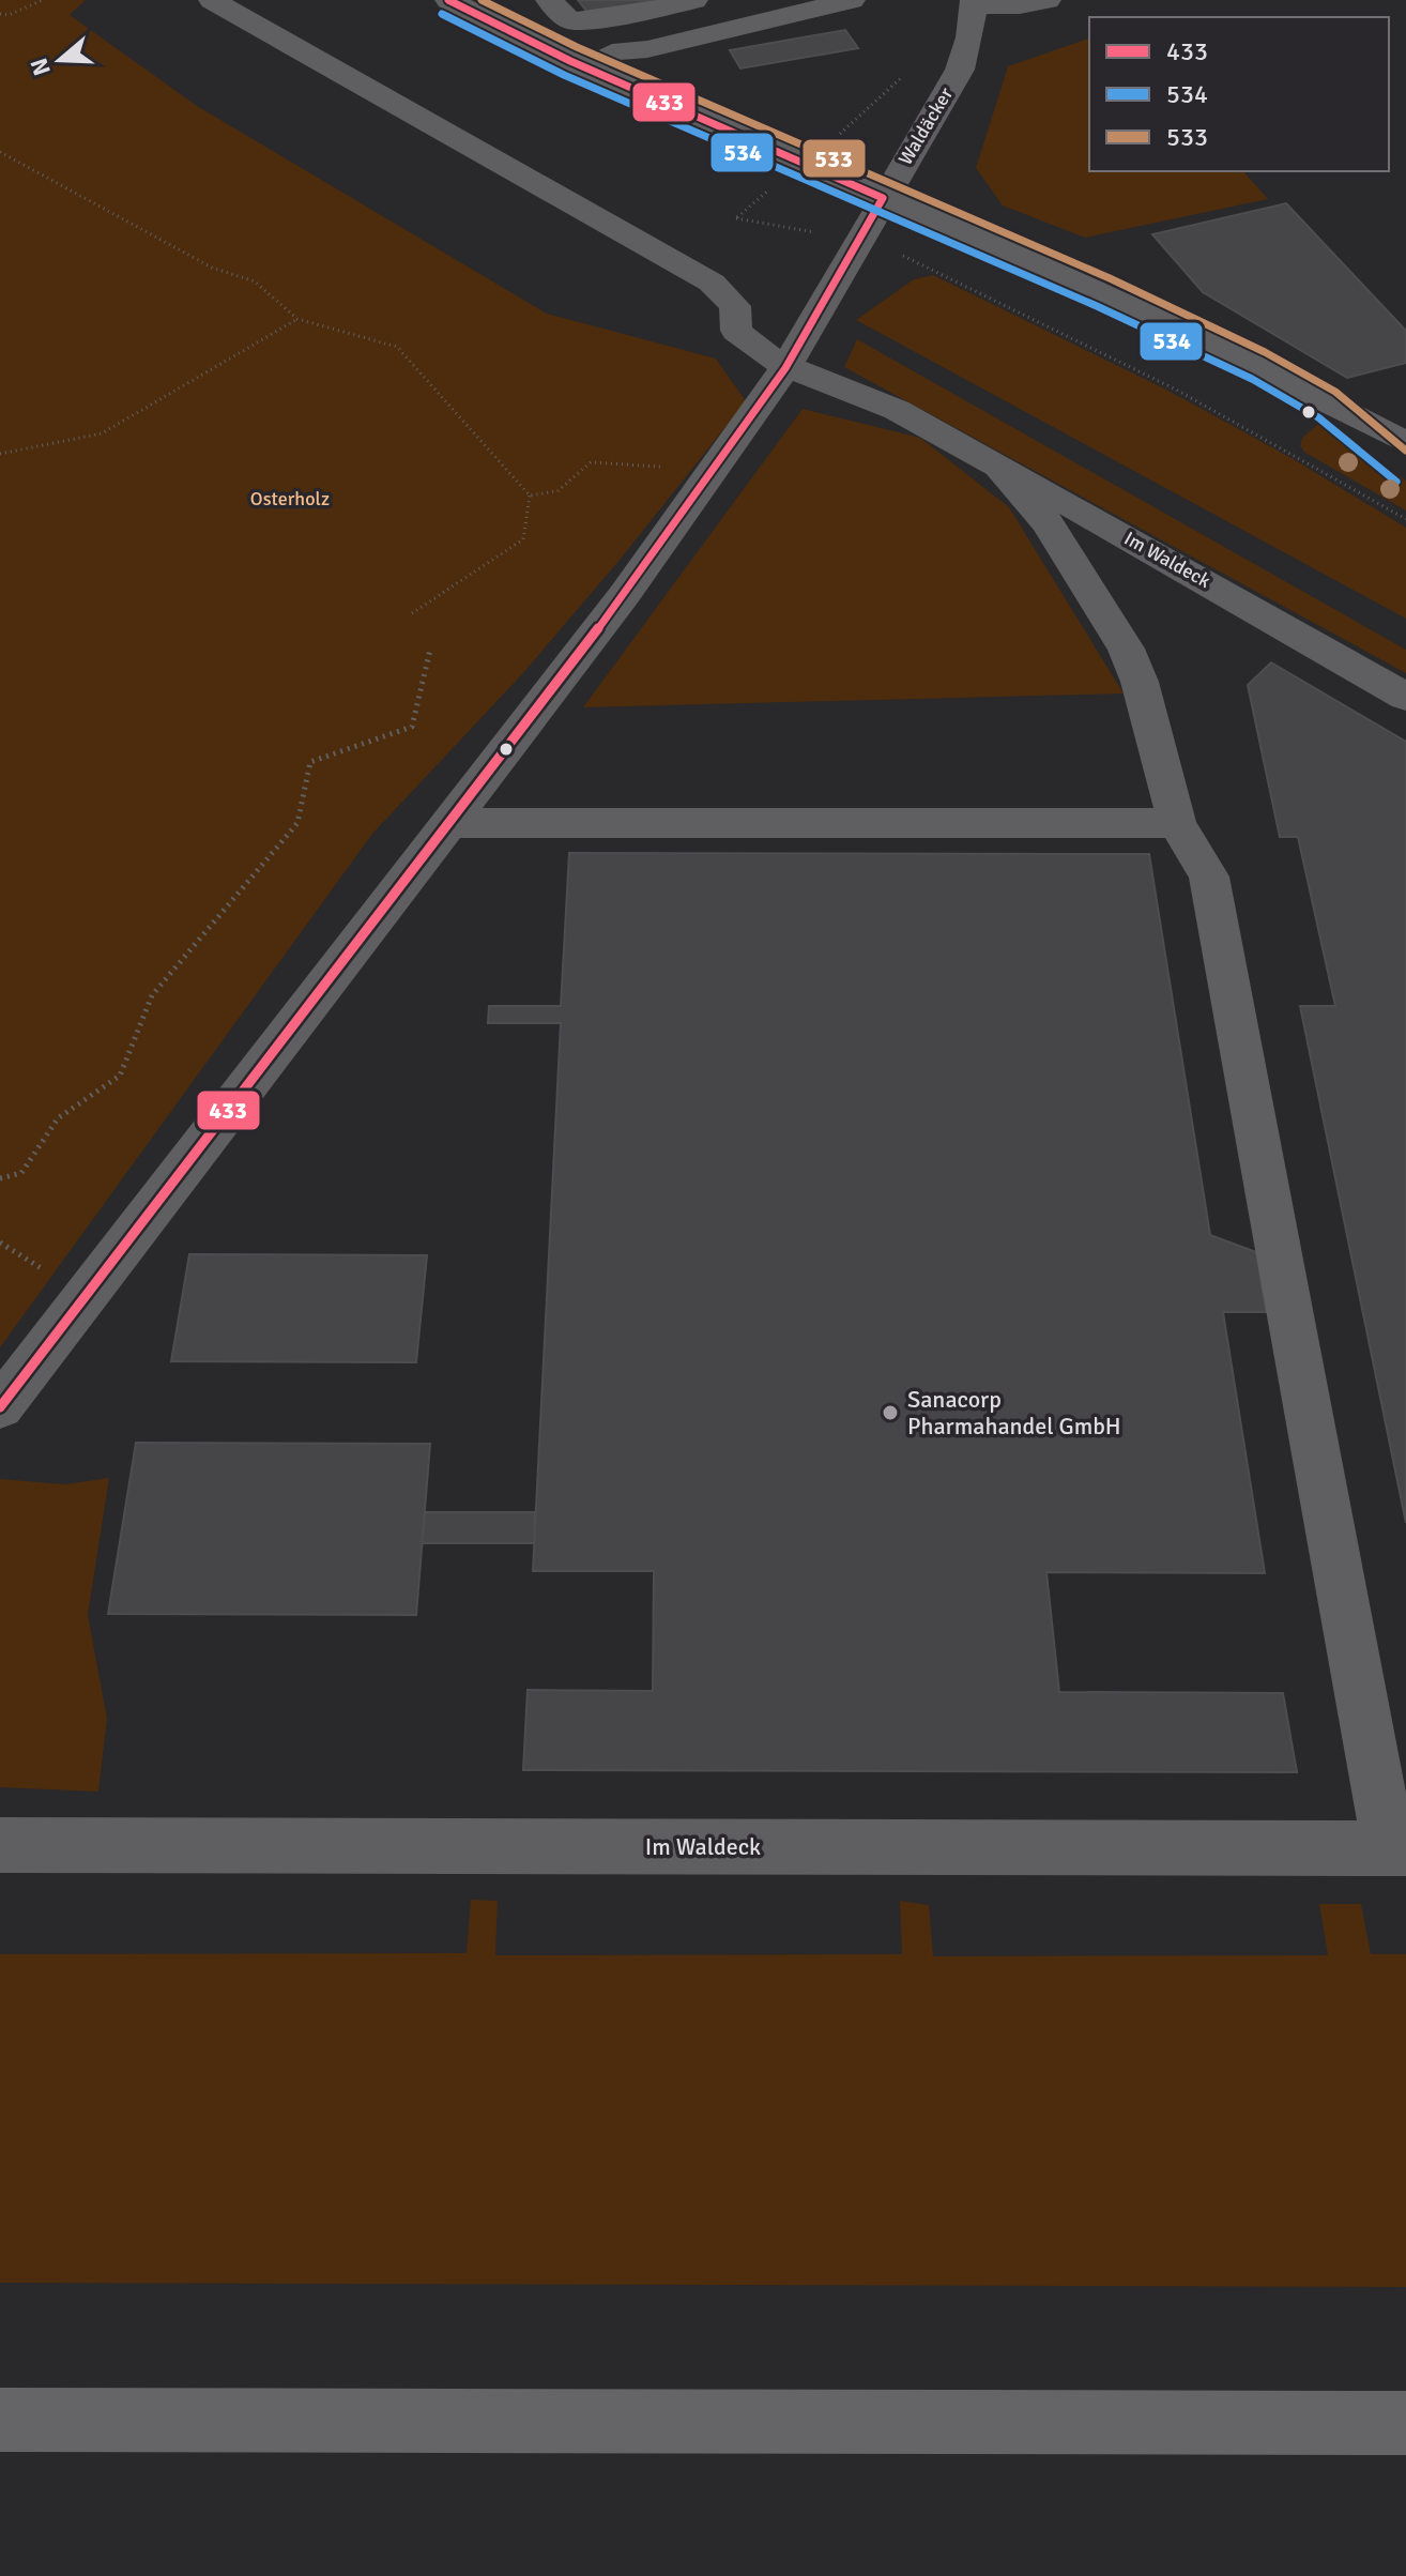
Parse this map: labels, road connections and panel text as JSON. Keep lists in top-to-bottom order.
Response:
{
  "streets": {
    "street": ["Waldäcker", "Im Waldeck"]
  },
  "crossings": [
    ["Waldäcker", "Im Waldeck"]
  ],
  "parks": ["Osterholz"],
  "places": ["Sanacorp Pharmahandel GmbH"],
  "lines": ["transit line 433", "transit line 533", "transit line 534"],
  "legend": ["433", "534", "533"],
  "north": "left"
}
